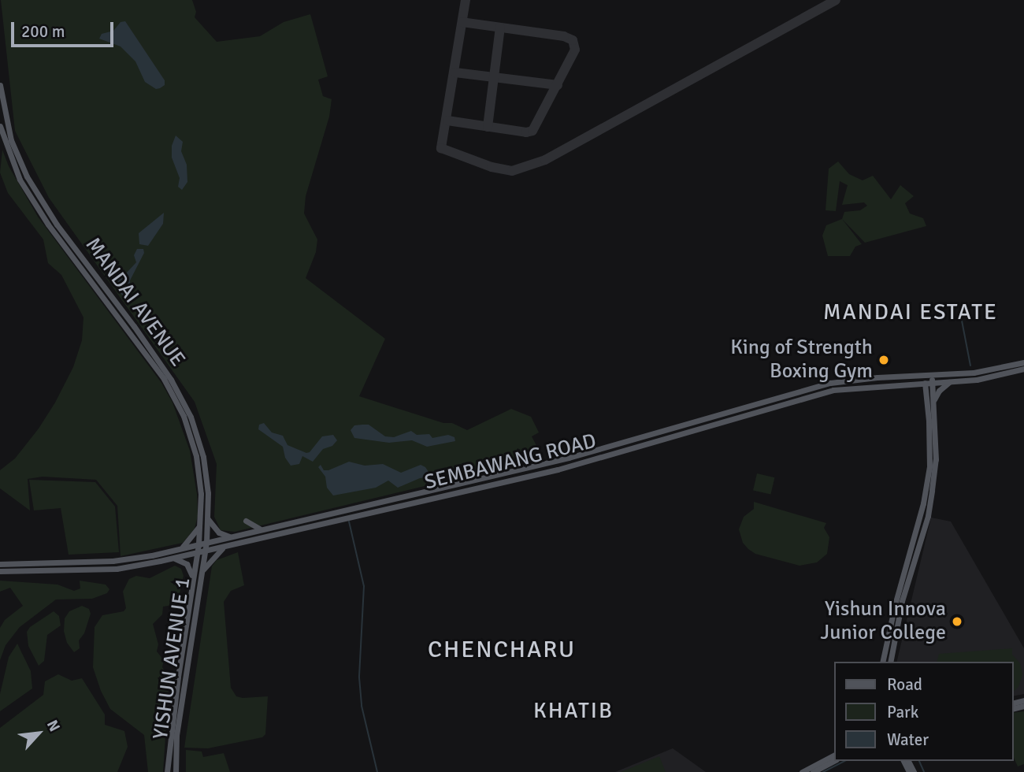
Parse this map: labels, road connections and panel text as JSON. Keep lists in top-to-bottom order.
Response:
{
  "streets": {
    "main road": ["MANDAI AVENUE", "SEMBAWANG ROAD", "YISHUN AVENUE 1"]
  },
  "crossings": [
    ["MANDAI AVENUE", "SEMBAWANG ROAD"],
    ["MANDAI AVENUE", "YISHUN AVENUE 1"],
    ["SEMBAWANG ROAD", "YISHUN AVENUE 1"]
  ],
  "districts": ["MANDAI ESTATE", "CHENCHARU", "KHATIB"],
  "places": ["King of Strength Boxing Gym", "Yishun Innova Junior College"],
  "legend": ["Road", "Park", "Water"],
  "scale_bar": "200 m",
  "north": "top right"
}
